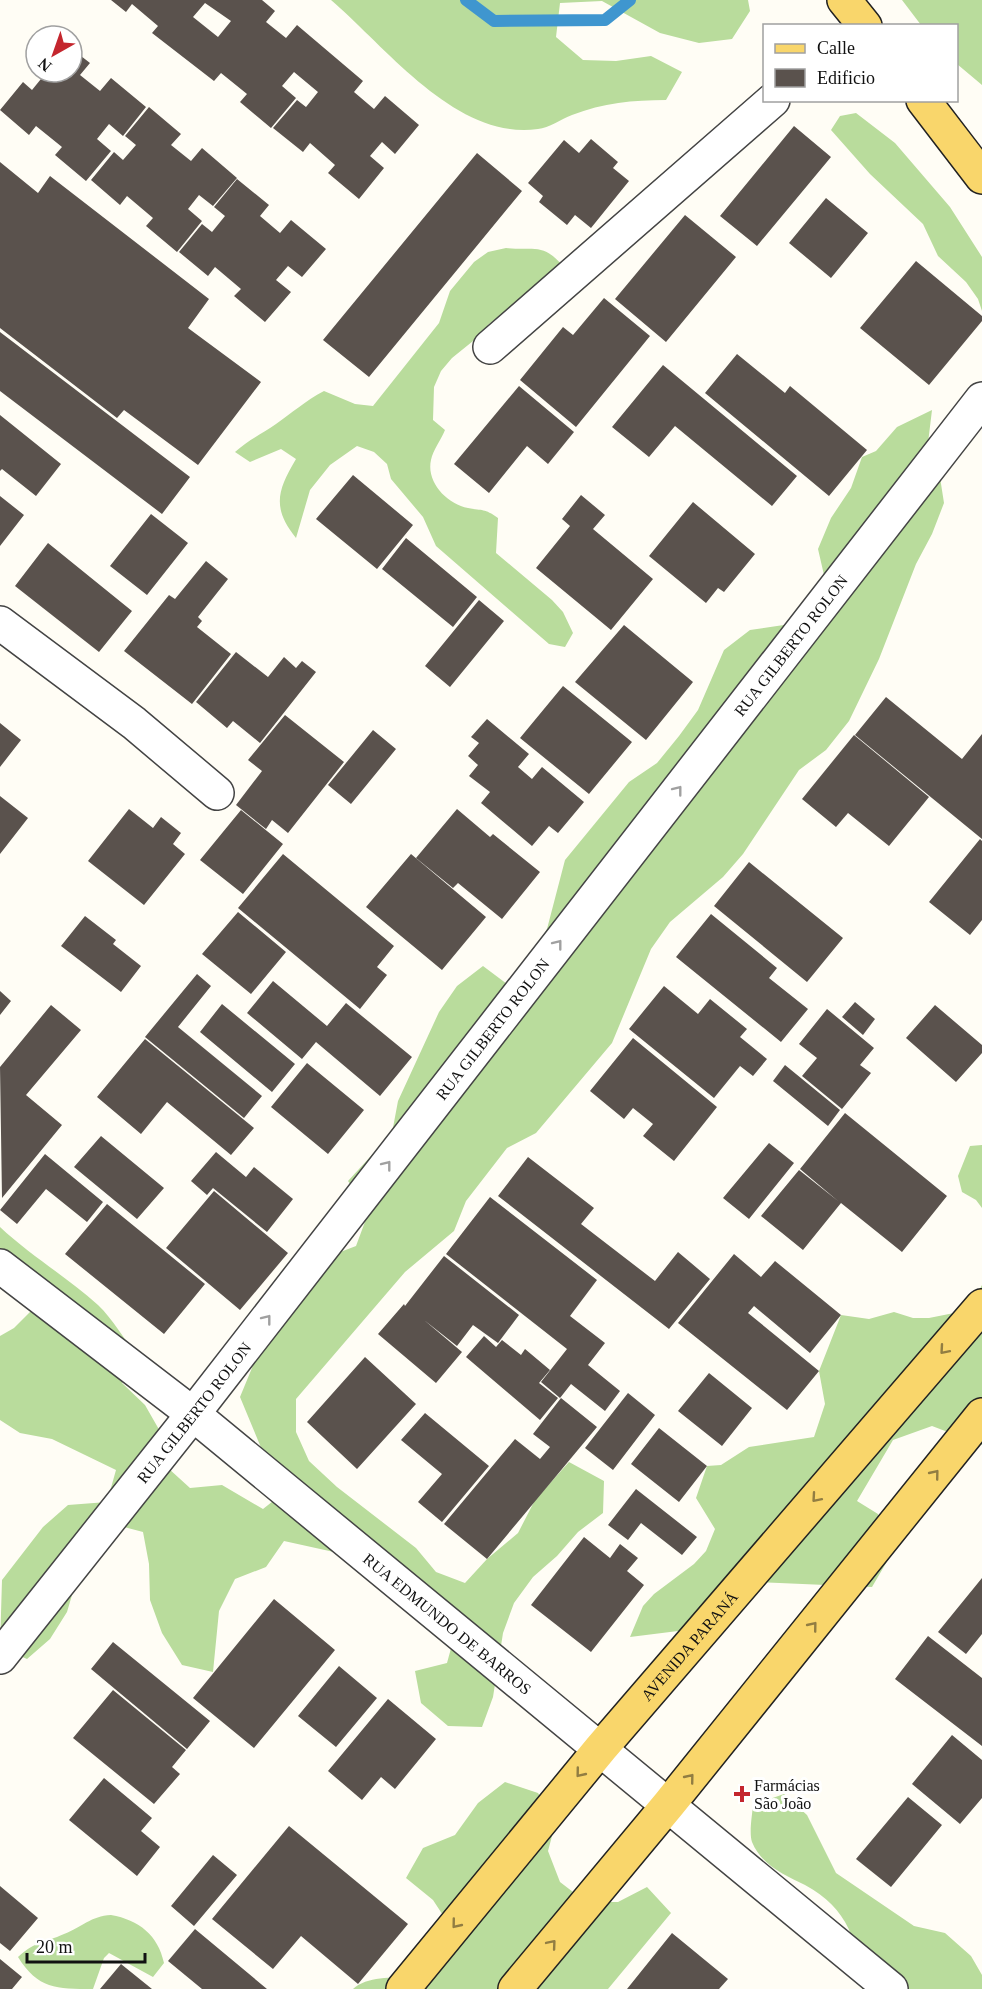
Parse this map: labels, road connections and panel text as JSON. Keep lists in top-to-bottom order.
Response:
{
  "streets": {
    "main road": ["AVENIDA PARANÁ"],
    "street": ["RUA GILBERTO ROLON", "RUA EDMUNDO DE BARROS"]
  },
  "crossings": [
    ["RUA GILBERTO ROLON", "RUA EDMUNDO DE BARROS"],
    ["RUA EDMUNDO DE BARROS", "AVENIDA PARANÁ"]
  ],
  "one_way": ["RUA GILBERTO ROLON"],
  "places": {
    "health": ["Farmácias São João"]
  },
  "legend": ["Calle", "Edificio"],
  "scale_bar": "20 m",
  "north": "bottom left"
}
